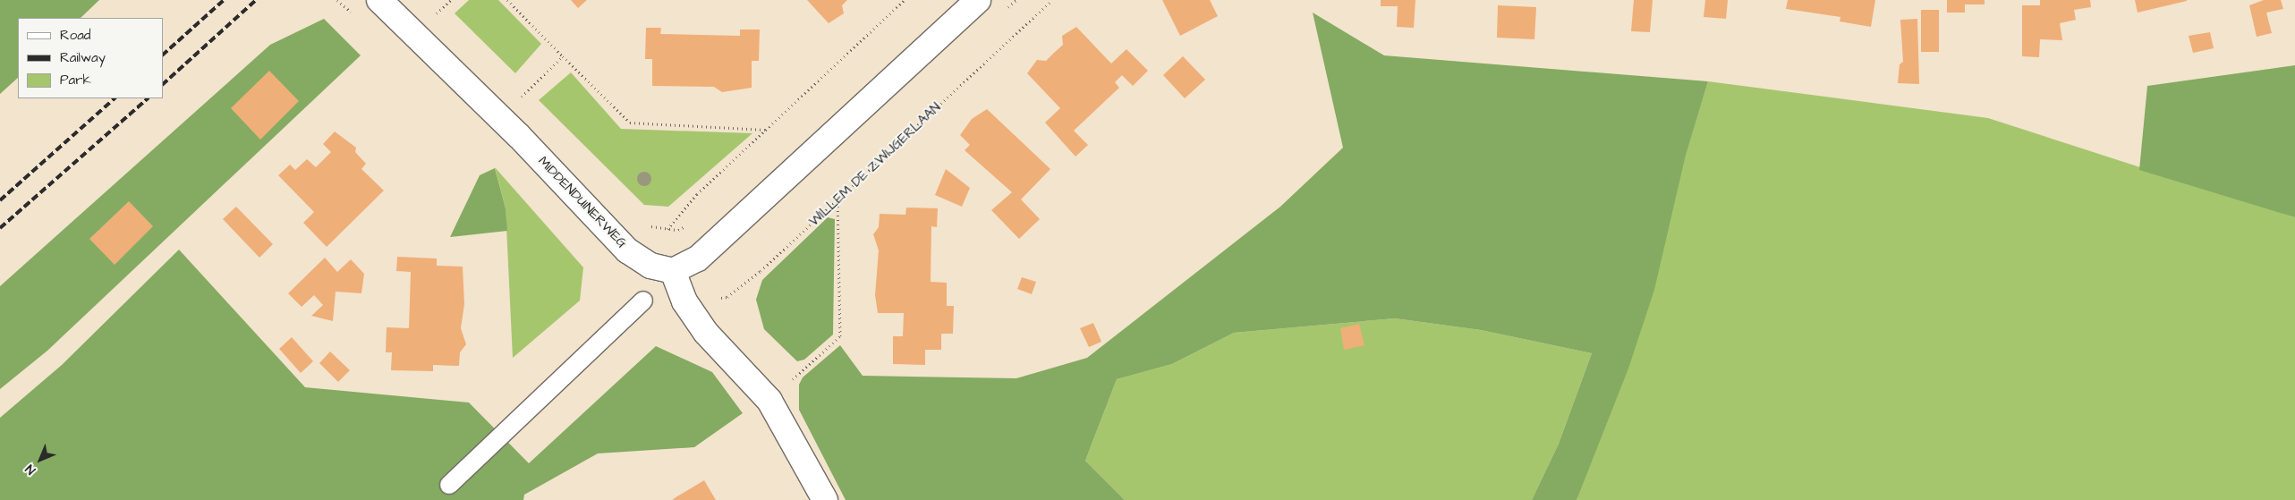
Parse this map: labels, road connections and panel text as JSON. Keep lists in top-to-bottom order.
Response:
{
  "streets": {
    "street": ["MIDDENDUINERWEG"],
    "path": ["WILLEM DE ZWIJGERLAAN"]
  },
  "legend": ["Road", "Railway", "Park"],
  "north": "bottom left"
}
